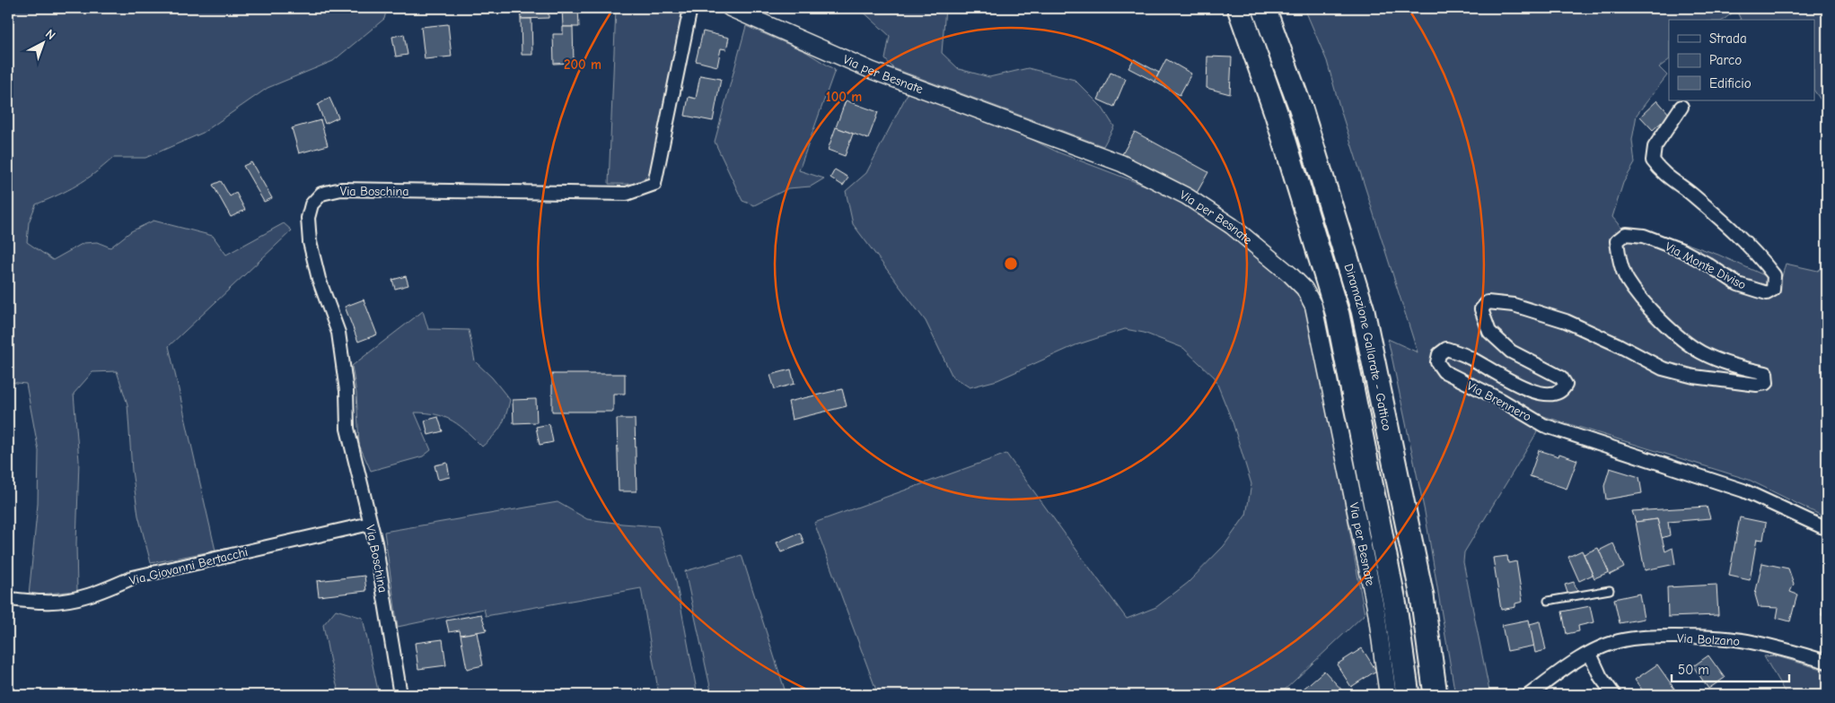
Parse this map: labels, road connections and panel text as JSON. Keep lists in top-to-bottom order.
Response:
{
  "streets": {
    "highway": ["Diramazione Gallarate - Gattico"],
    "street": [
      "Via per Besnate",
      "Via Boschina",
      "Via Monte Diviso",
      "Via Brennero",
      "Via Giovanni Bertacchi",
      "Via Bolzano"
    ]
  },
  "crossings": [
    ["Via Boschina", "Via Giovanni Bertacchi"],
    ["Via Monte Diviso", "Via Brennero"]
  ],
  "legend": ["Strada", "Parco", "Edificio"],
  "scale_bar": "50 m",
  "north": "top right",
  "rings": ["200 m", "100 m"]
}
